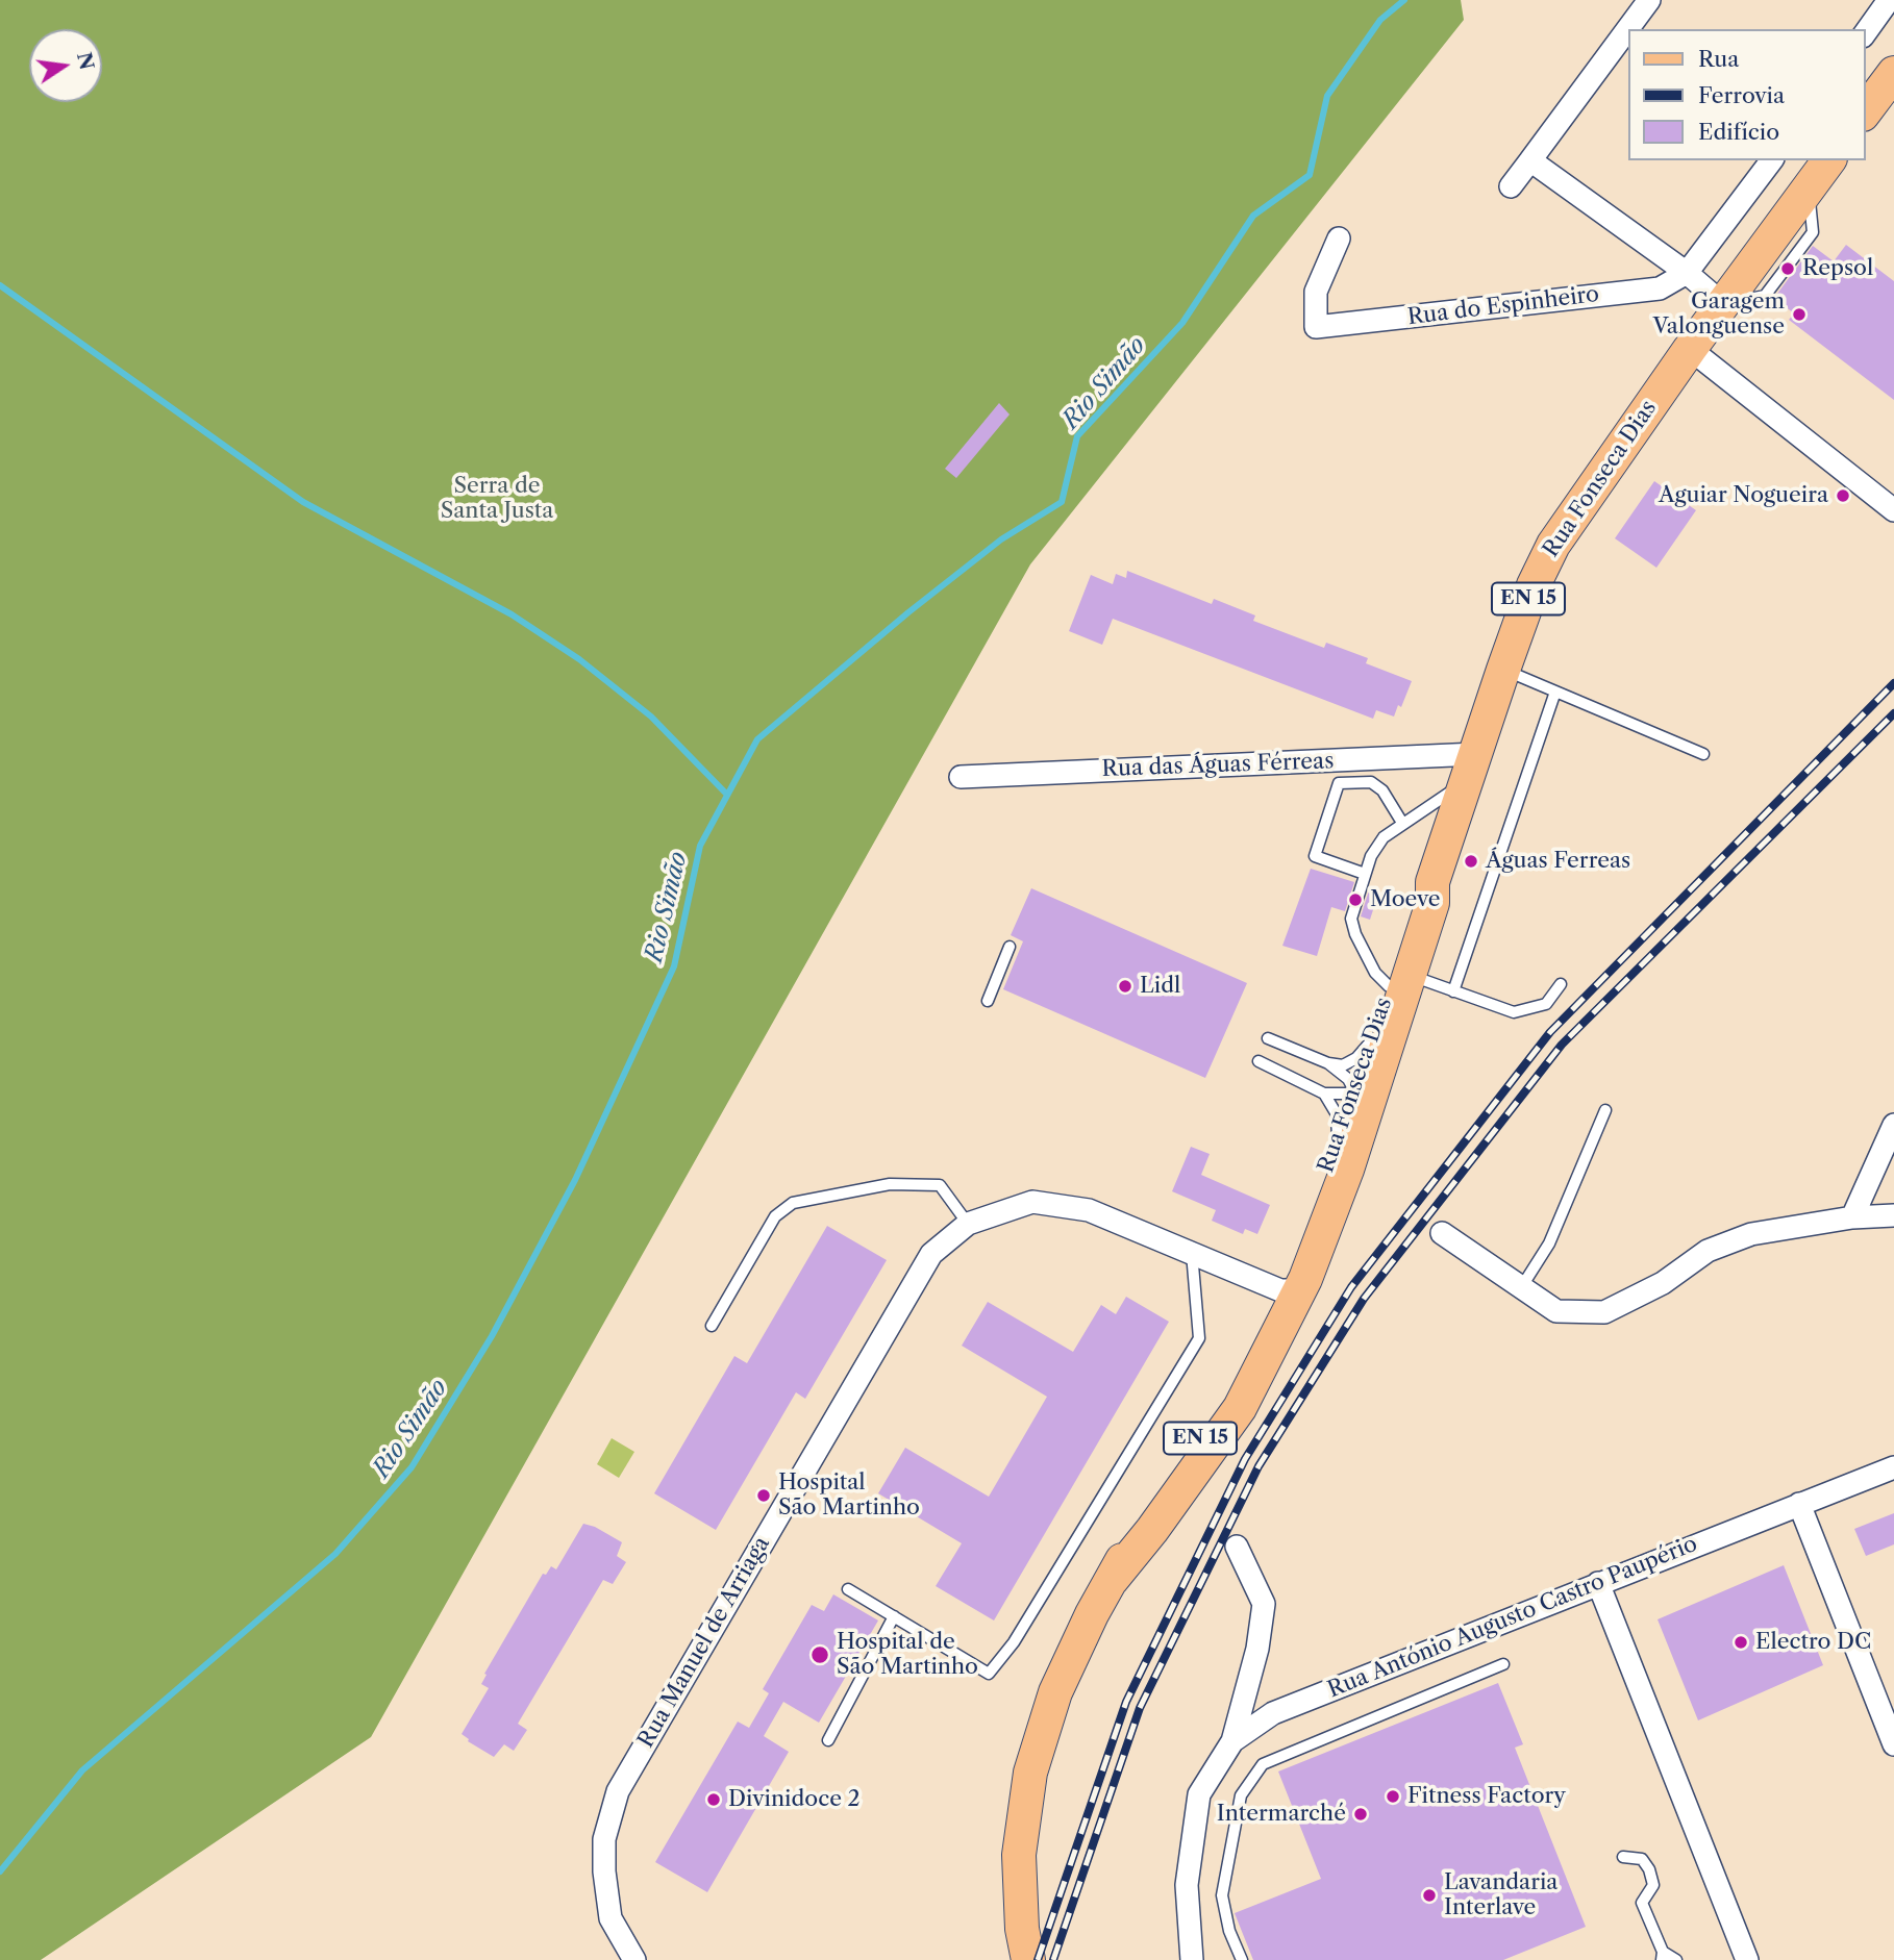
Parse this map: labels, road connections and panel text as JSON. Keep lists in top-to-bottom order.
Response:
{
  "streets": {
    "main road": ["Rua Fonseca Dias", "EN 15"],
    "street": [
      "Rua do Espinheiro",
      "Rua das Águas Férreas",
      "Rua António Augusto Castro Paupério",
      "Rua Manuel de Arriaga"
    ]
  },
  "crossings": [
    ["Rua Fonseca Dias", "Rua das Águas Férreas"],
    ["Rua Fonseca Dias", "Rua Manuel de Arriaga"]
  ],
  "water": ["Rio Simão"],
  "parks": ["Serra de Santa Justa"],
  "places": [
    "Repsol",
    "Garagem Valonguense",
    "Aguiar Nogueira",
    "Águas Ferreas",
    "Moeve",
    "Lidl",
    "Hospital São Martinho",
    "Electro DC",
    "Hospital de São Martinho",
    "Fitness Factory",
    "Divinidoce 2",
    "Intermarché",
    "Lavandaria Interlave"
  ],
  "legend": ["Rua", "Ferrovia", "Edifício"],
  "north": "right"
}
